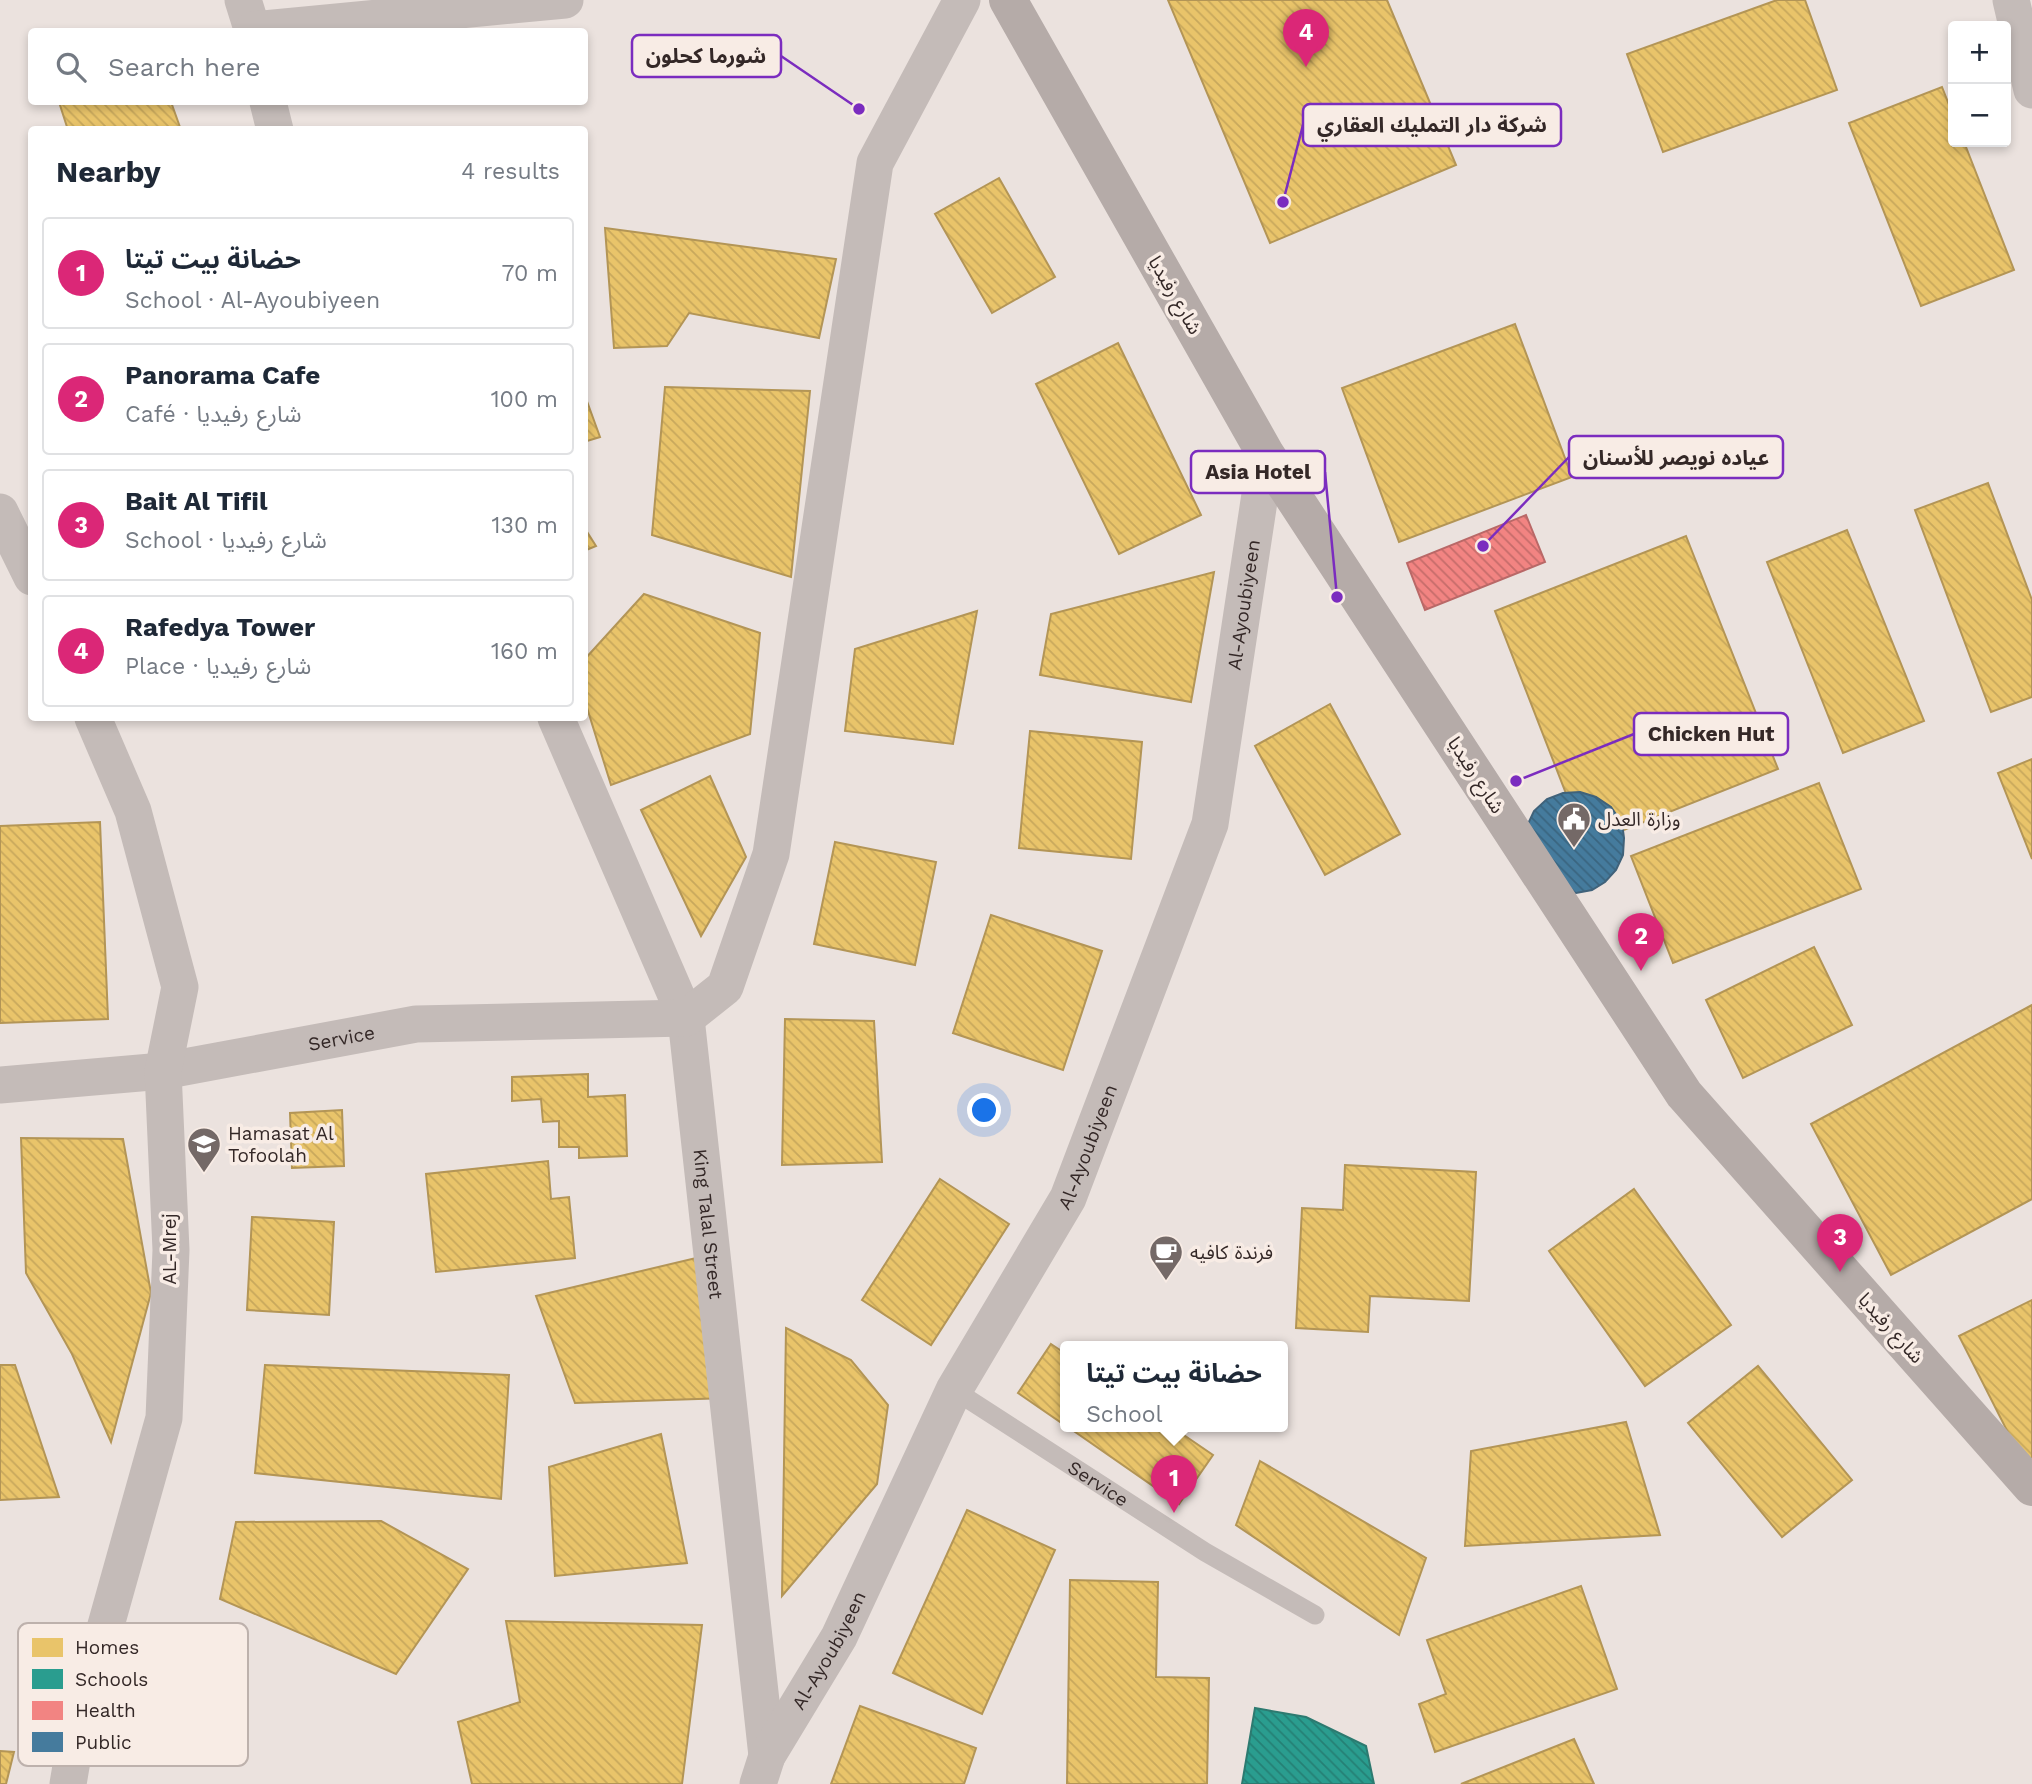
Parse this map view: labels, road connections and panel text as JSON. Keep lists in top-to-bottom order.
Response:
{
  "streets": {
    "main road": ["شارع رفيديا"],
    "street": [
      "Al-Ayoubiyeen",
      "Service",
      "King Talal Street",
      "AL-Mrej"
    ]
  },
  "crossings": [
    ["شارع رفيديا", "Al-Ayoubiyeen"],
    ["Al-Ayoubiyeen", "Service"],
    ["Al-Ayoubiyeen", "King Talal Street"],
    ["Service", "King Talal Street"],
    ["Service", "AL-Mrej"]
  ],
  "places": {
    "other": [
      "شورما كحلون",
      "شركة دار التمليك العقاري",
      "عياده نويصر للأسنان",
      "Asia Hotel",
      "Chicken Hut"
    ],
    "public building": ["وزارة العدل"],
    "school or university": ["Hamasat Al Tofoolah"],
    "cafe": ["فرندة كافيه"]
  },
  "legend": [
    "Homes",
    "Schools",
    "Health",
    "Public"
  ],
  "page": {
    "pins": [
      "4",
      "2",
      "3",
      "1"
    ],
    "map_buttons": ["+", "−"],
    "search": "Search here",
    "heading": ["Nearby", "4 results"],
    "list": [
      {
        "mark": "1",
        "name": "حضانة بيت تيتا",
        "note": "School · Al-Ayoubiyeen",
        "value": "70 m"
      },
      {
        "mark": "2",
        "name": "Panorama Cafe",
        "note": "Café · شارع رفيديا",
        "value": "100 m"
      },
      {
        "mark": "3",
        "name": "Bait Al Tifil",
        "note": "School · شارع رفيديا",
        "value": "130 m"
      },
      {
        "mark": "4",
        "name": "Rafedya Tower",
        "note": "Place · شارع رفيديا",
        "value": "160 m"
      }
    ],
    "popup": ["حضانة بيت تيتا", "School"]
  }
}
